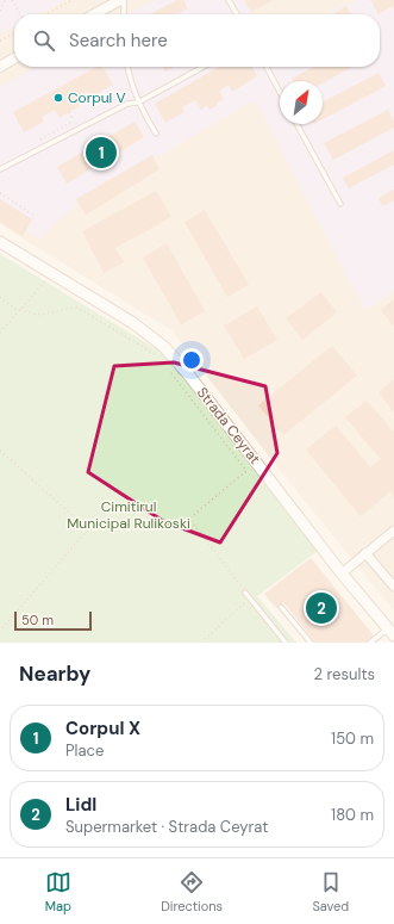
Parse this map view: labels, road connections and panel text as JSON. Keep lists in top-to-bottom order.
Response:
{
  "streets": {
    "main road": ["Strada Ceyrat"]
  },
  "parks": ["Cimitirul Municipal Rulikoski"],
  "places": ["Corpul V"],
  "scale_bar": "50 m",
  "north": "top right",
  "page": {
    "search": "Search here",
    "pins": ["1", "2"],
    "scale": "50 m",
    "heading": ["Nearby", "2 results"],
    "list": [
      {
        "mark": "1",
        "name": "Corpul X",
        "note": "Place",
        "value": "150 m"
      },
      {
        "mark": "2",
        "name": "Lidl",
        "note": "Supermarket · Strada Ceyrat",
        "value": "180 m"
      }
    ],
    "nav": ["Map", "Directions", "Saved"]
  }
}
